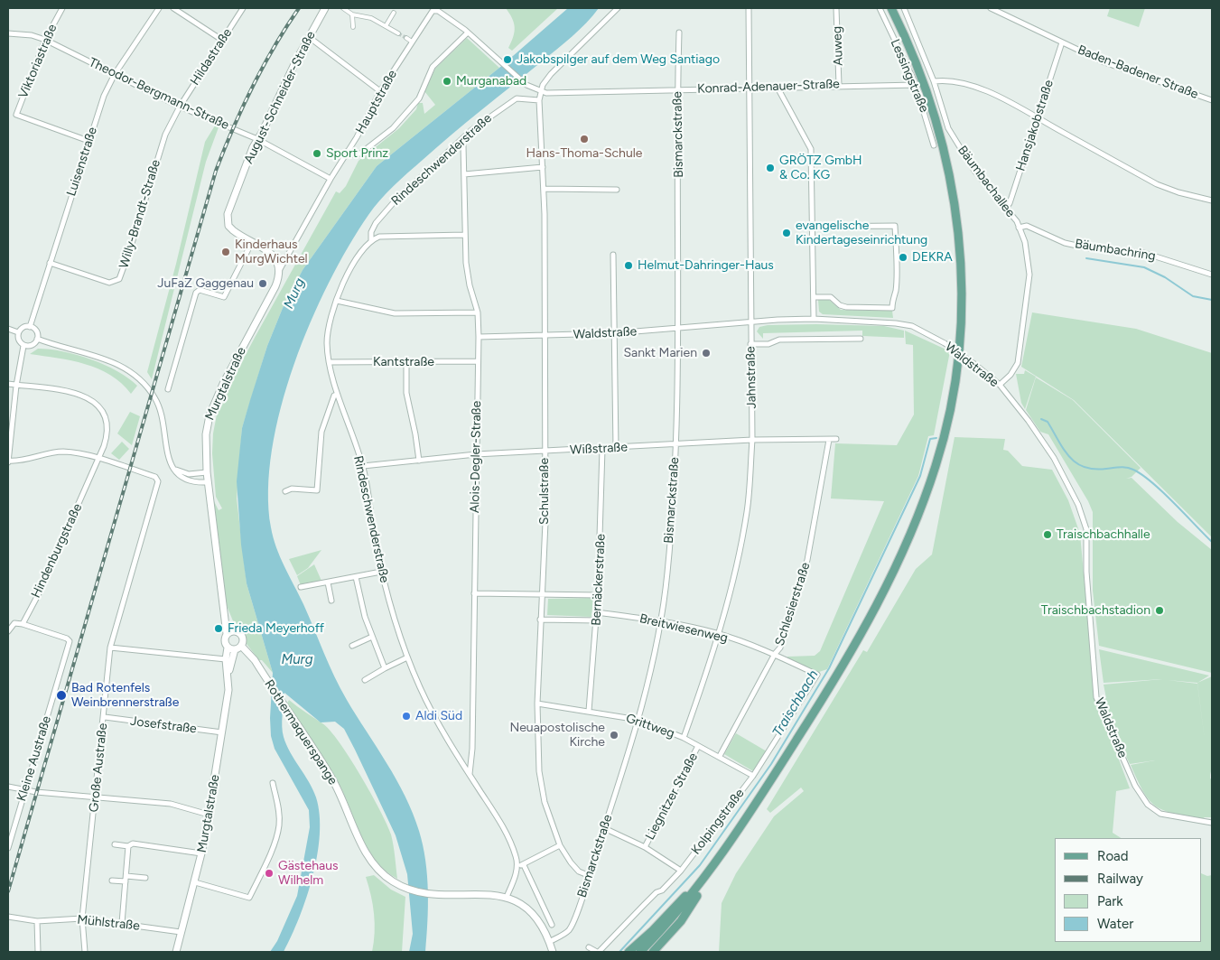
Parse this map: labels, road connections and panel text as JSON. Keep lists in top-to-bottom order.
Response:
{
  "streets": {
    "street": [
      "Auweg",
      "Hildastraße",
      "Viktoriastraße",
      "Baden-Badener Straße",
      "Lessingstraße",
      "Konrad-Adenauer-Straße",
      "Theodor-Bergmann-Straße",
      "August-Schneider-Straße",
      "Hauptstraße",
      "Hansjakobstraße",
      "Bismarckstraße",
      "Rindeschwenderstraße",
      "Luisenstraße",
      "Bäumbachallee",
      "Willy-Brandt-Straße",
      "Bäumbachring",
      "Waldstraße",
      "Kantstraße",
      "Jahnstraße",
      "Murgtalstraße",
      "Wißstraße",
      "Alois-Degler-Straße",
      "Schulstraße",
      "Hindenburgstraße",
      "Bernäckerstraße",
      "Schlesierstraße",
      "Breitwiesenweg",
      "Josefstraße",
      "Grittweg",
      "Rothermaquerspange",
      "Kleine Austraße",
      "Große Austraße",
      "Liegnitzer Straße",
      "Kolpingstraße",
      "Mühlstraße"
    ]
  },
  "crossings": [
    ["Auweg", "Konrad-Adenauer-Straße"],
    ["Hildastraße", "Theodor-Bergmann-Straße"],
    ["Hildastraße", "Willy-Brandt-Straße"],
    ["Viktoriastraße", "Theodor-Bergmann-Straße"],
    ["Viktoriastraße", "Luisenstraße"],
    ["Baden-Badener Straße", "Hansjakobstraße"],
    ["Lessingstraße", "Konrad-Adenauer-Straße"],
    ["Lessingstraße", "Bäumbachallee"],
    ["Konrad-Adenauer-Straße", "Hauptstraße"],
    ["Konrad-Adenauer-Straße", "Bismarckstraße"],
    ["Konrad-Adenauer-Straße", "Jahnstraße"],
    ["Konrad-Adenauer-Straße", "Schulstraße"],
    ["Theodor-Bergmann-Straße", "August-Schneider-Straße"],
    ["Theodor-Bergmann-Straße", "Hauptstraße"],
    ["Theodor-Bergmann-Straße", "Luisenstraße"],
    ["Theodor-Bergmann-Straße", "Willy-Brandt-Straße"],
    ["August-Schneider-Straße", "Hauptstraße"],
    ["August-Schneider-Straße", "Murgtalstraße"],
    ["Hauptstraße", "Murgtalstraße"],
    ["Hansjakobstraße", "Bäumbachallee"],
    ["Bismarckstraße", "Waldstraße"],
    ["Bismarckstraße", "Wißstraße"],
    ["Bismarckstraße", "Schulstraße"],
    ["Bismarckstraße", "Breitwiesenweg"],
    ["Bismarckstraße", "Grittweg"],
    ["Rindeschwenderstraße", "Kantstraße"],
    ["Rindeschwenderstraße", "Wißstraße"],
    ["Rindeschwenderstraße", "Alois-Degler-Straße"],
    ["Rindeschwenderstraße", "Schulstraße"],
    ["Luisenstraße", "Willy-Brandt-Straße"],
    ["Bäumbachallee", "Bäumbachring"],
    ["Bäumbachallee", "Waldstraße"],
    ["Waldstraße", "Jahnstraße"],
    ["Waldstraße", "Alois-Degler-Straße"],
    ["Waldstraße", "Schulstraße"],
    ["Kantstraße", "Alois-Degler-Straße"],
    ["Jahnstraße", "Wißstraße"],
    ["Jahnstraße", "Breitwiesenweg"],
    ["Jahnstraße", "Grittweg"],
    ["Murgtalstraße", "Josefstraße"],
    ["Murgtalstraße", "Rothermaquerspange"],
    ["Murgtalstraße", "Mühlstraße"],
    ["Wißstraße", "Alois-Degler-Straße"],
    ["Wißstraße", "Schulstraße"],
    ["Wißstraße", "Bernäckerstraße"],
    ["Wißstraße", "Schlesierstraße"],
    ["Schulstraße", "Grittweg"],
    ["Hindenburgstraße", "Kleine Austraße"],
    ["Hindenburgstraße", "Große Austraße"],
    ["Bernäckerstraße", "Breitwiesenweg"],
    ["Bernäckerstraße", "Grittweg"],
    ["Schlesierstraße", "Breitwiesenweg"],
    ["Schlesierstraße", "Grittweg"],
    ["Breitwiesenweg", "Kolpingstraße"],
    ["Josefstraße", "Große Austraße"],
    ["Grittweg", "Liegnitzer Straße"],
    ["Grittweg", "Kolpingstraße"],
    ["Große Austraße", "Mühlstraße"]
  ],
  "water": ["Murg", "Traischbach"],
  "places": [
    "Jakobspilger auf dem Weg Santiago",
    "Murganabad",
    "Hans-Thoma-Schule",
    "Sport Prinz",
    "GRÖTZ GmbH & Co. KG",
    "evangelische Kindertageseinrichtung",
    "Kinderhaus MurgWichtel",
    "DEKRA",
    "Helmut-Dahringer-Haus",
    "JuFaZ Gaggenau",
    "Sankt Marien",
    "Traischbachhalle",
    "Traischbachstadion",
    "Frieda Meyerhoff",
    "Bad Rotenfels Weinbrennerstraße",
    "Aldi Süd",
    "Neuapostolische Kirche",
    "Gästehaus Wilhelm"
  ],
  "legend": [
    "Road",
    "Railway",
    "Park",
    "Water"
  ]
}
